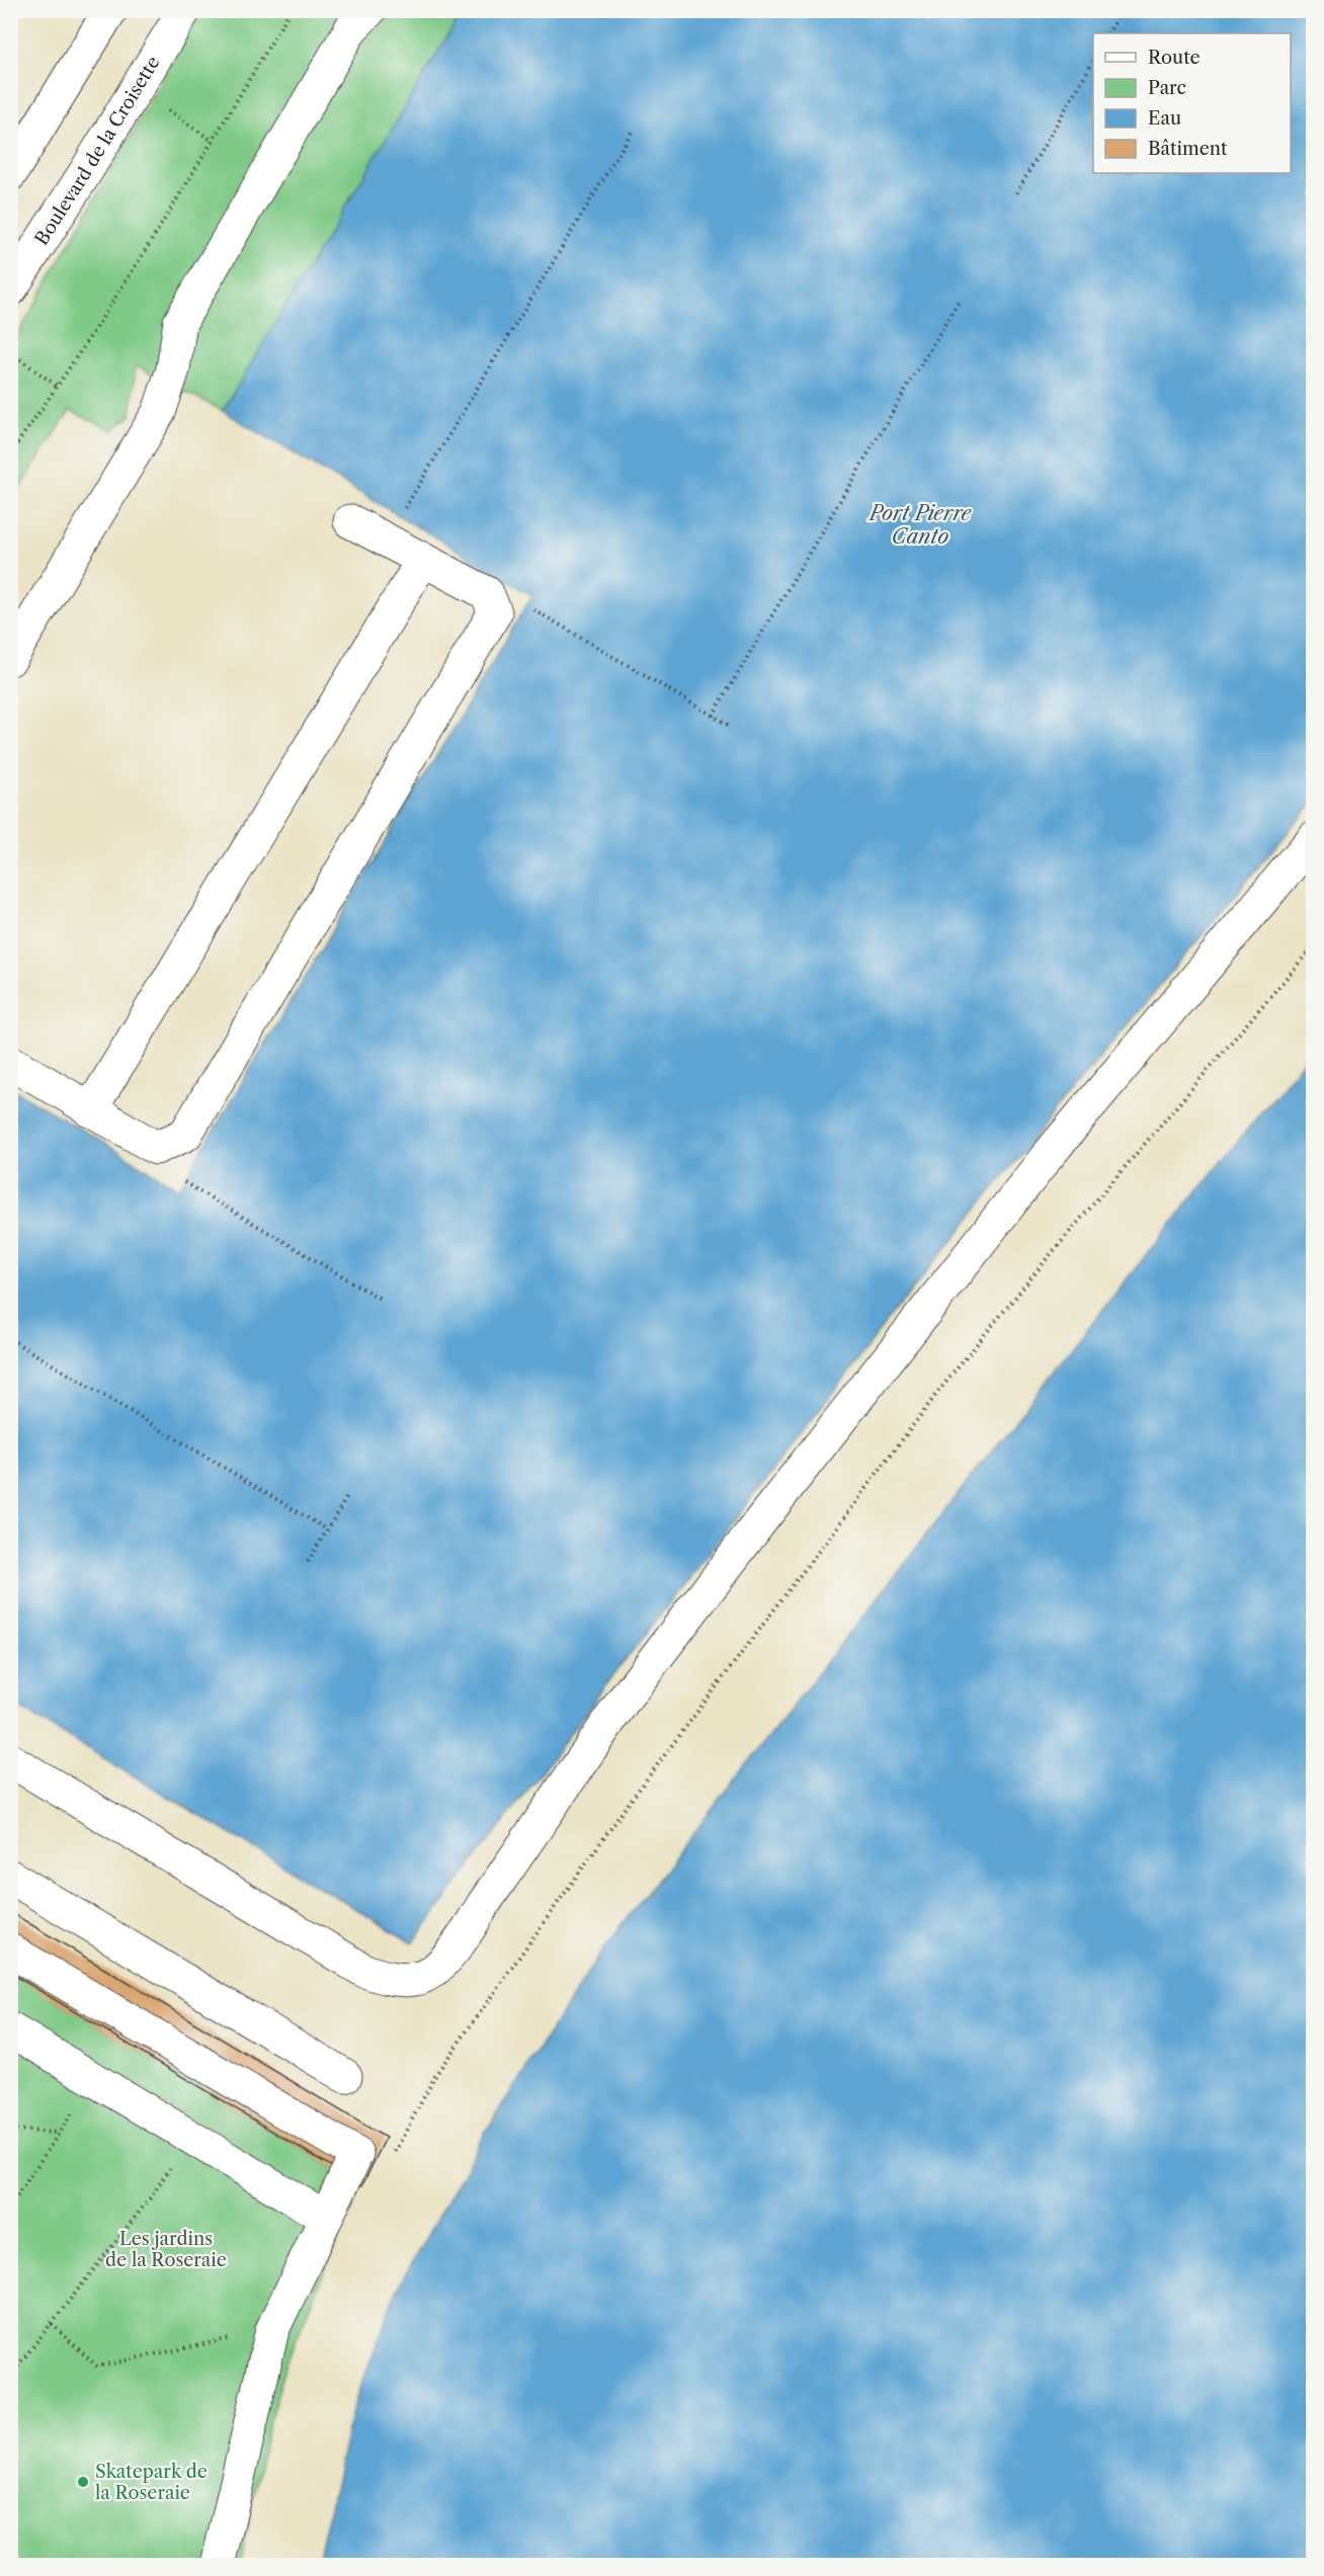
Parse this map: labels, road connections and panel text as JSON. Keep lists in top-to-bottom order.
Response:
{
  "streets": {
    "street": ["Boulevard de la Croisette"]
  },
  "water": ["Port Pierre Canto"],
  "parks": ["Les jardins de la Roseraie"],
  "places": ["Skatepark de la Roseraie"],
  "legend": [
    "Route",
    "Parc",
    "Eau",
    "Bâtiment"
  ]
}
